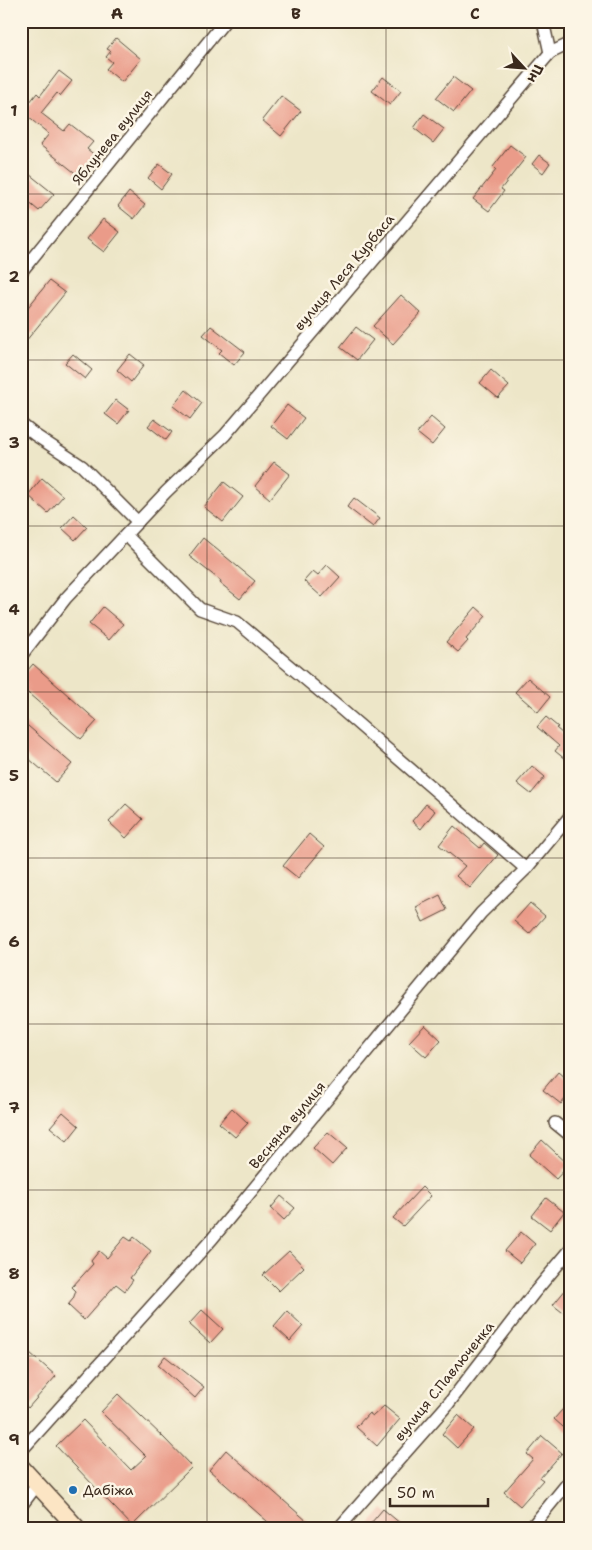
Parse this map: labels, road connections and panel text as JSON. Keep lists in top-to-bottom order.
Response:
{
  "streets": {
    "street": [
      "Яблунева вулиця",
      "вулиця Леся Курбаса",
      "Весняна вулиця",
      "вулиця С.Павлюченка"
    ]
  },
  "places": ["Дабіжа"],
  "scale_bar": "50 m",
  "north": "bottom right",
  "grid": {
    "columns": ["A", "B", "C"],
    "rows": [
      "1",
      "2",
      "3",
      "4",
      "5",
      "6",
      "7",
      "8",
      "9"
    ]
  }
}
